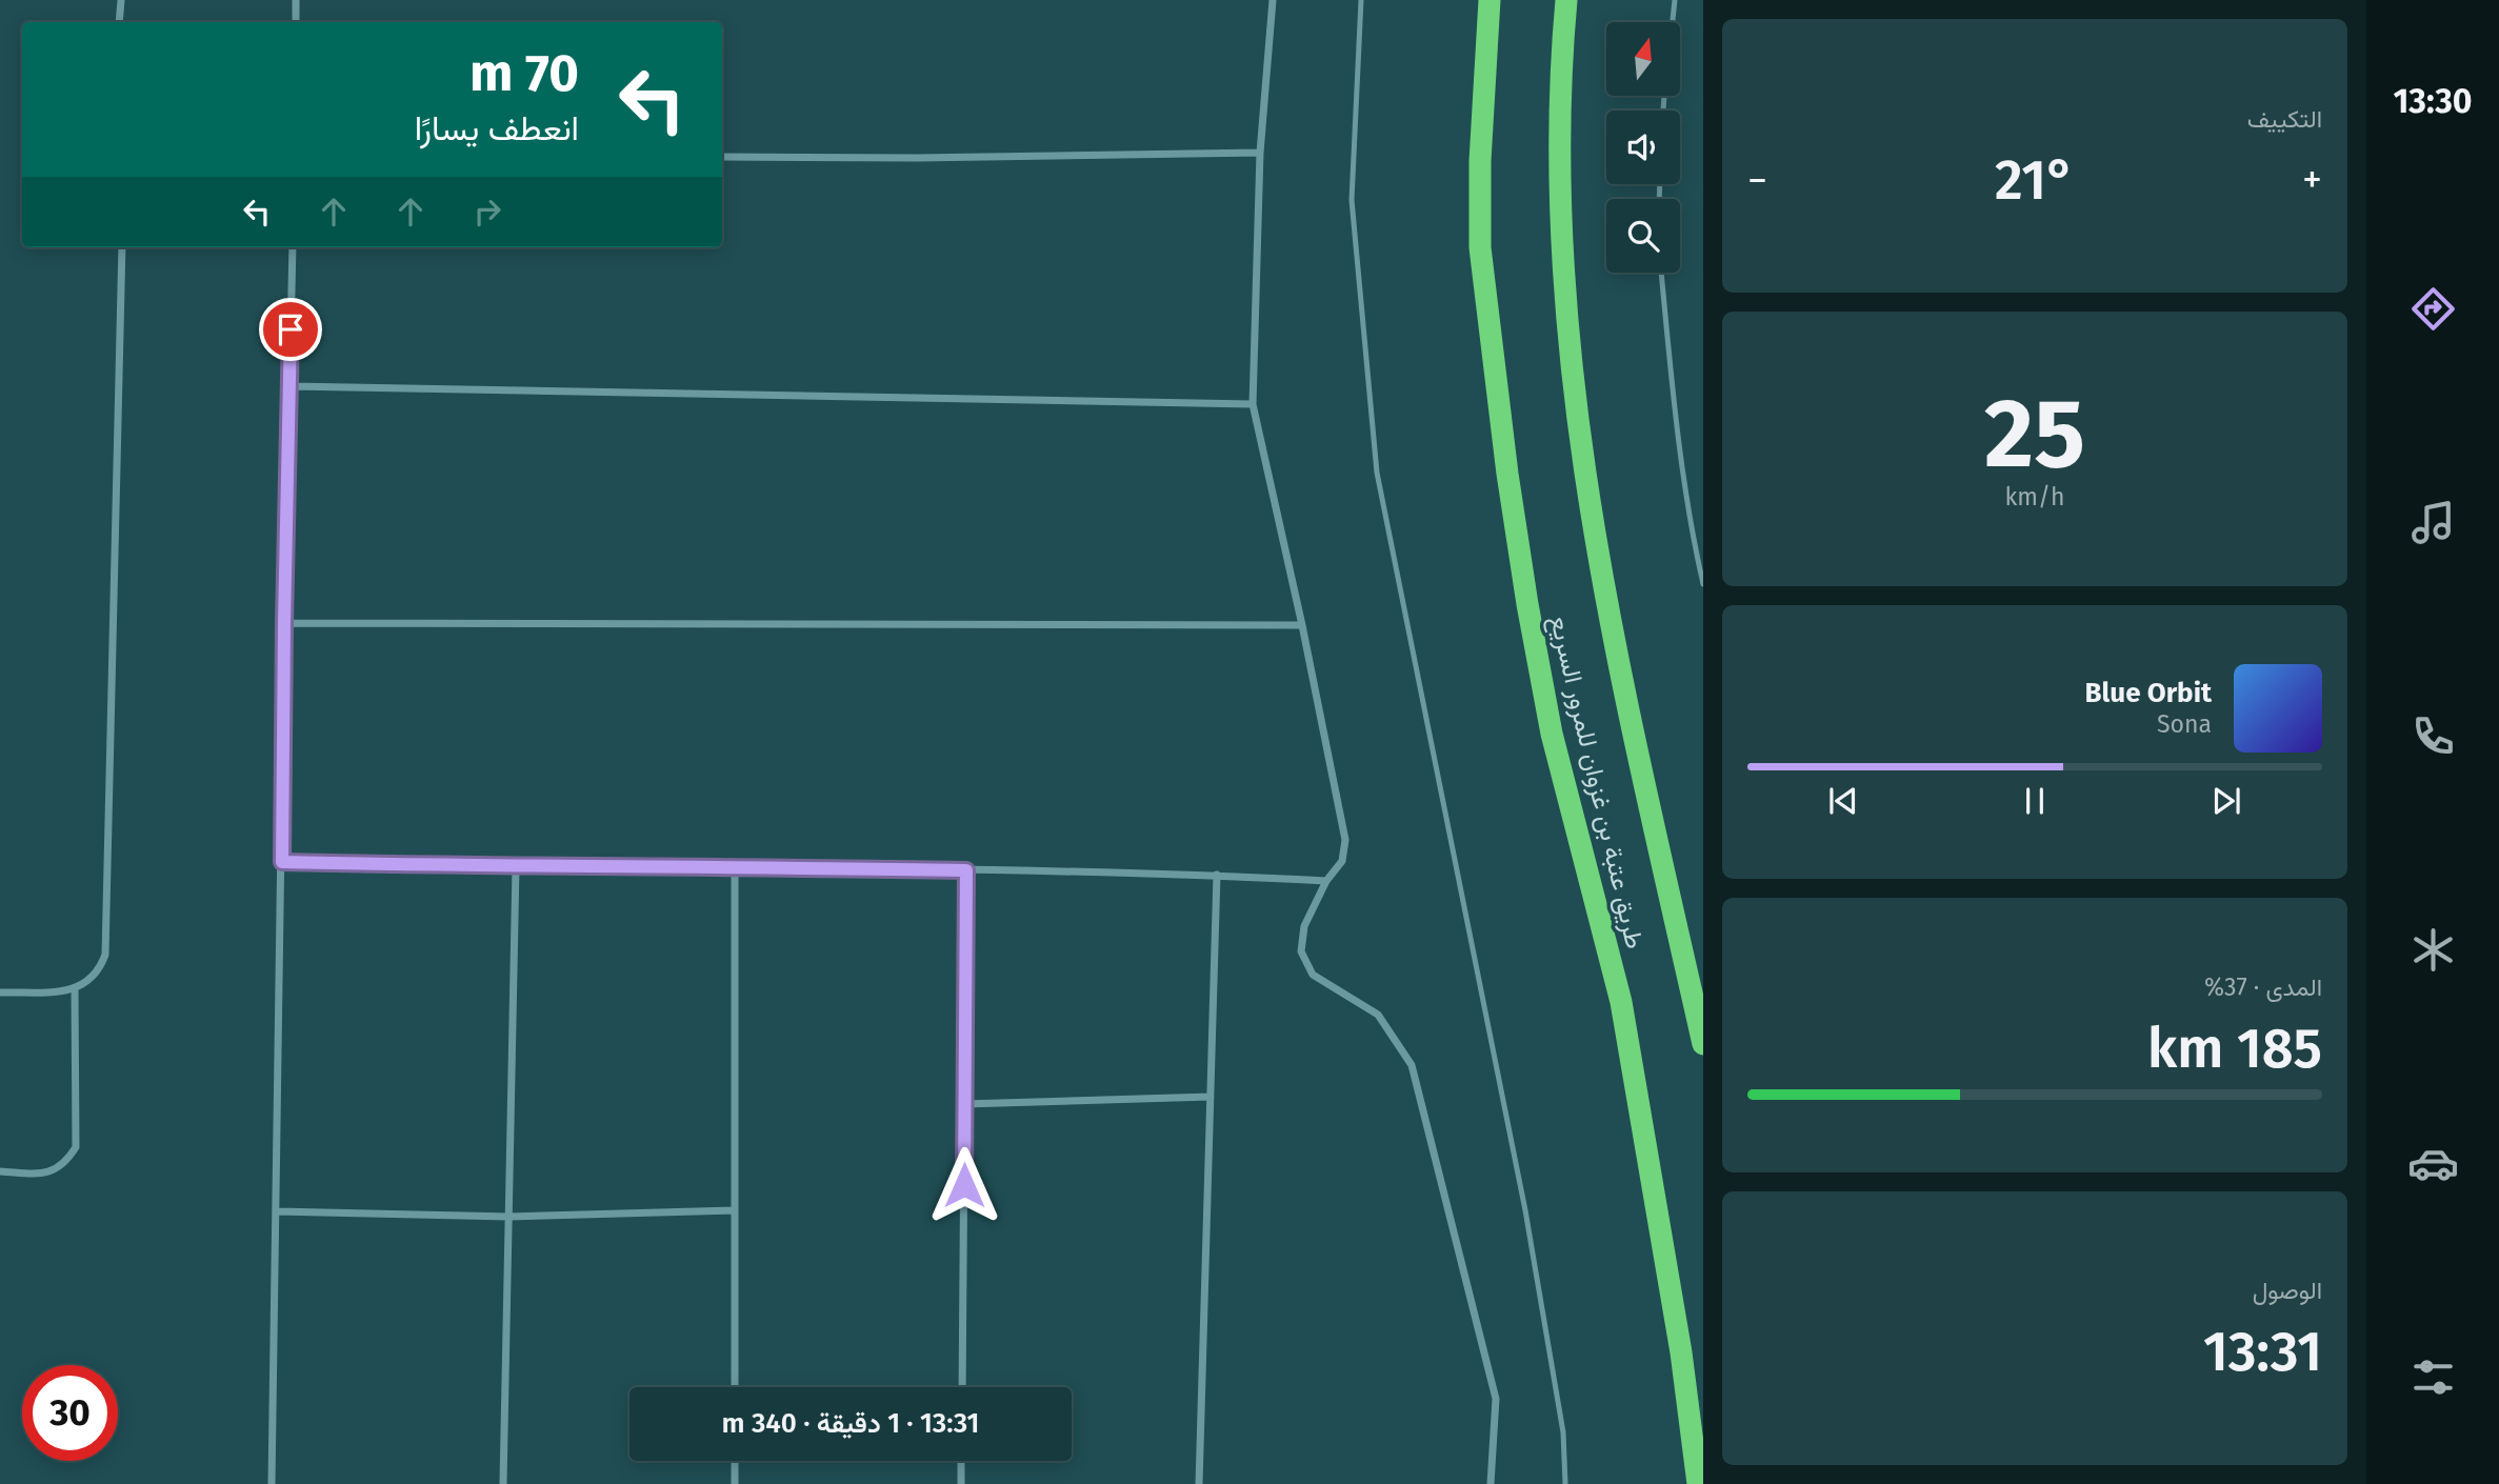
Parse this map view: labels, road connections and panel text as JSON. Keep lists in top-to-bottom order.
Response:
{
  "streets": {
    "highway": ["طريق عتبة بن غزوان للمرور السريع"]
  },
  "north": "top",
  "page": {
    "tabs": "13:30",
    "tile": [
      "التكييف",
      ["25", "km/h"],
      ["المدى · 37%", "185 km"],
      ["الوصول", "13:31"]
    ],
    "turn": ["70 m", "انعطف يسارًا"],
    "heat": ["−", "21°", "+"],
    "song": ["Blue Orbit", "Sona"],
    "limit": "30",
    "trip": "13:31 · 1 دقيقة · 340 m"
  }
}
